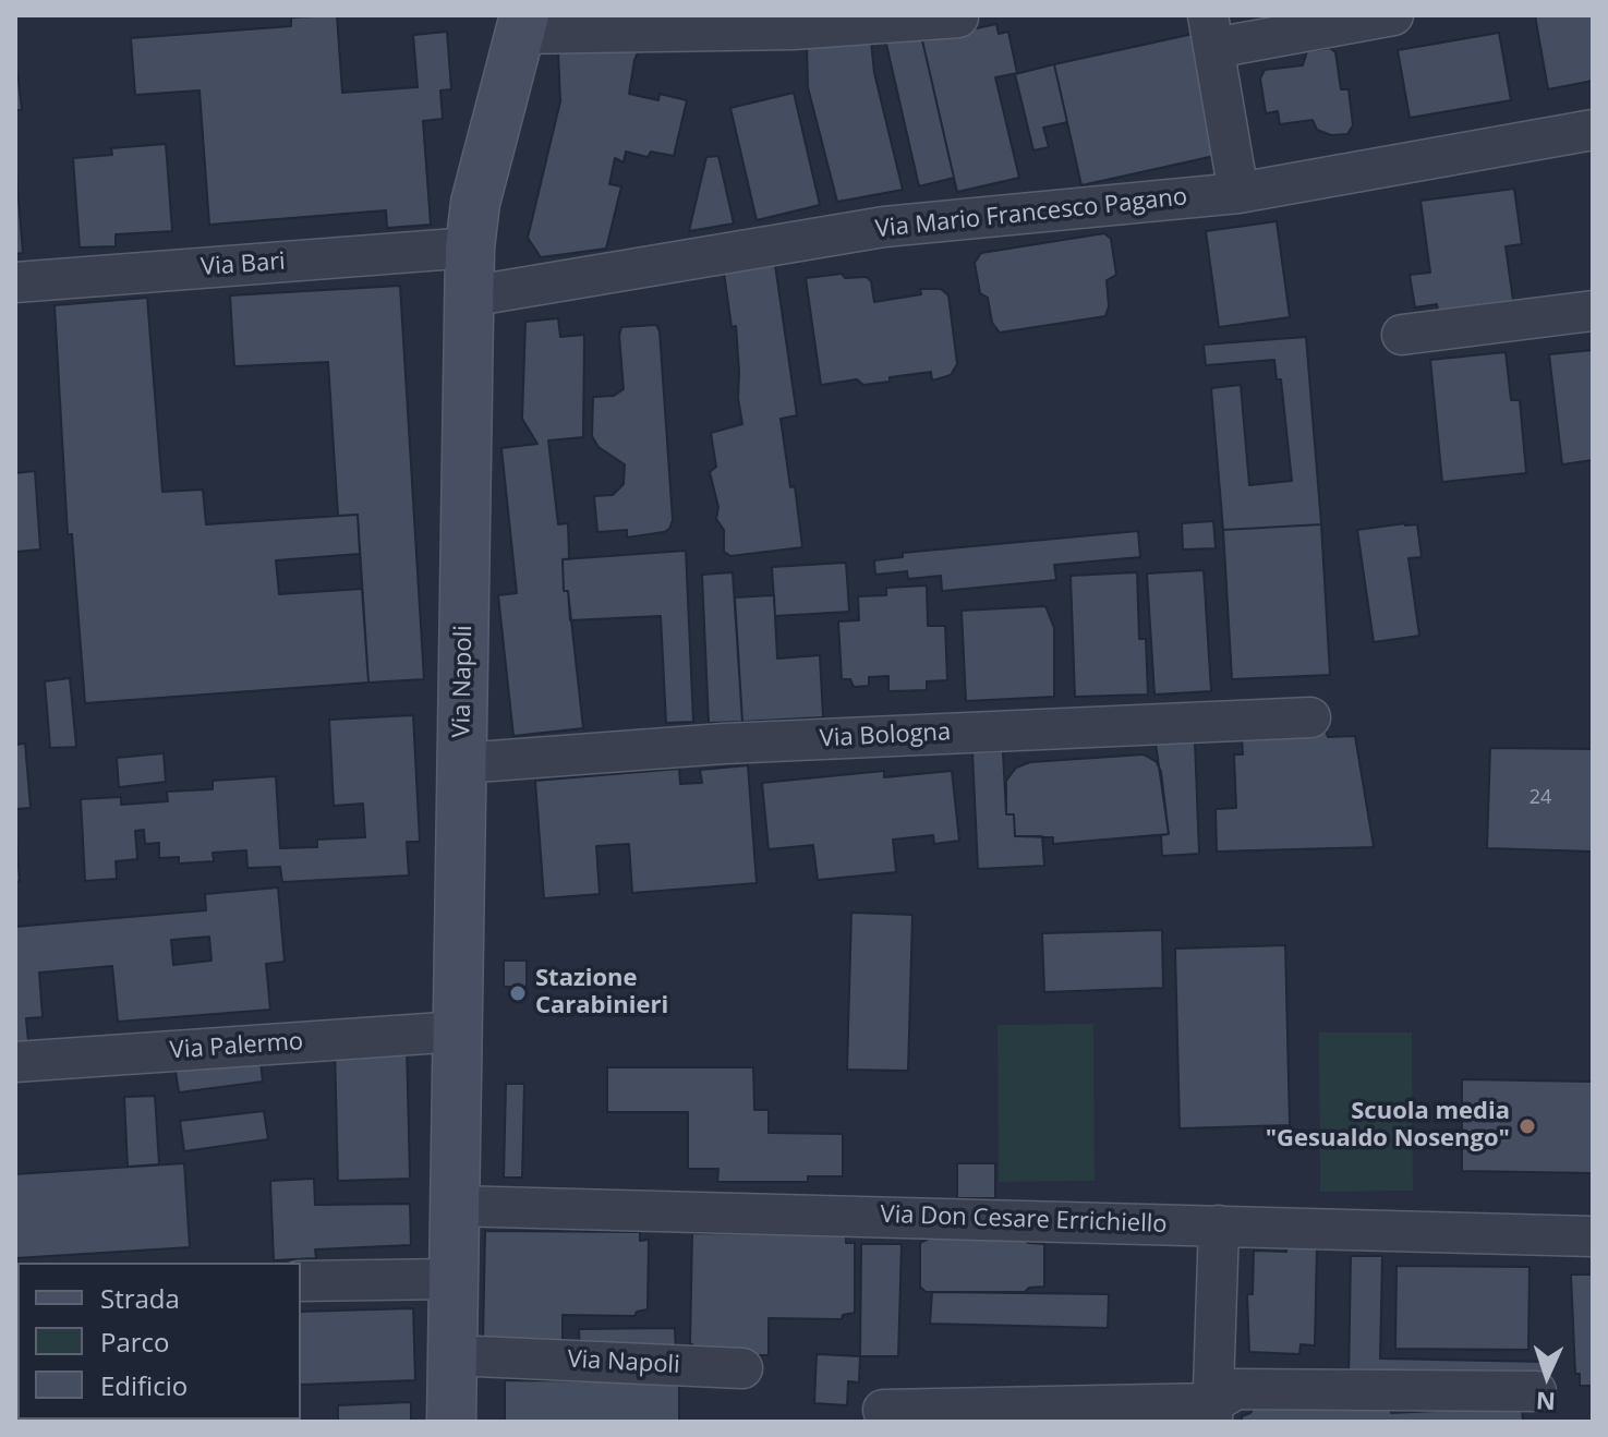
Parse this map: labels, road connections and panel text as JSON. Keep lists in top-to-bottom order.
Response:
{
  "streets": {
    "main road": ["Via Napoli"],
    "street": [
      "Via Mario Francesco Pagano",
      "Via Bari",
      "Via Bologna",
      "Via Palermo",
      "Via Don Cesare Errichiello"
    ]
  },
  "crossings": [
    ["Via Mario Francesco Pagano", "Via Napoli"],
    ["Via Bari", "Via Napoli"],
    ["Via Napoli", "Via Bologna"],
    ["Via Napoli", "Via Palermo"],
    ["Via Napoli", "Via Don Cesare Errichiello"]
  ],
  "places": ["Stazione Carabinieri", "Scuola media \"Gesualdo Nosengo\""],
  "house_numbers": ["24"],
  "legend": ["Strada", "Parco", "Edificio"],
  "north": "bottom"
}
